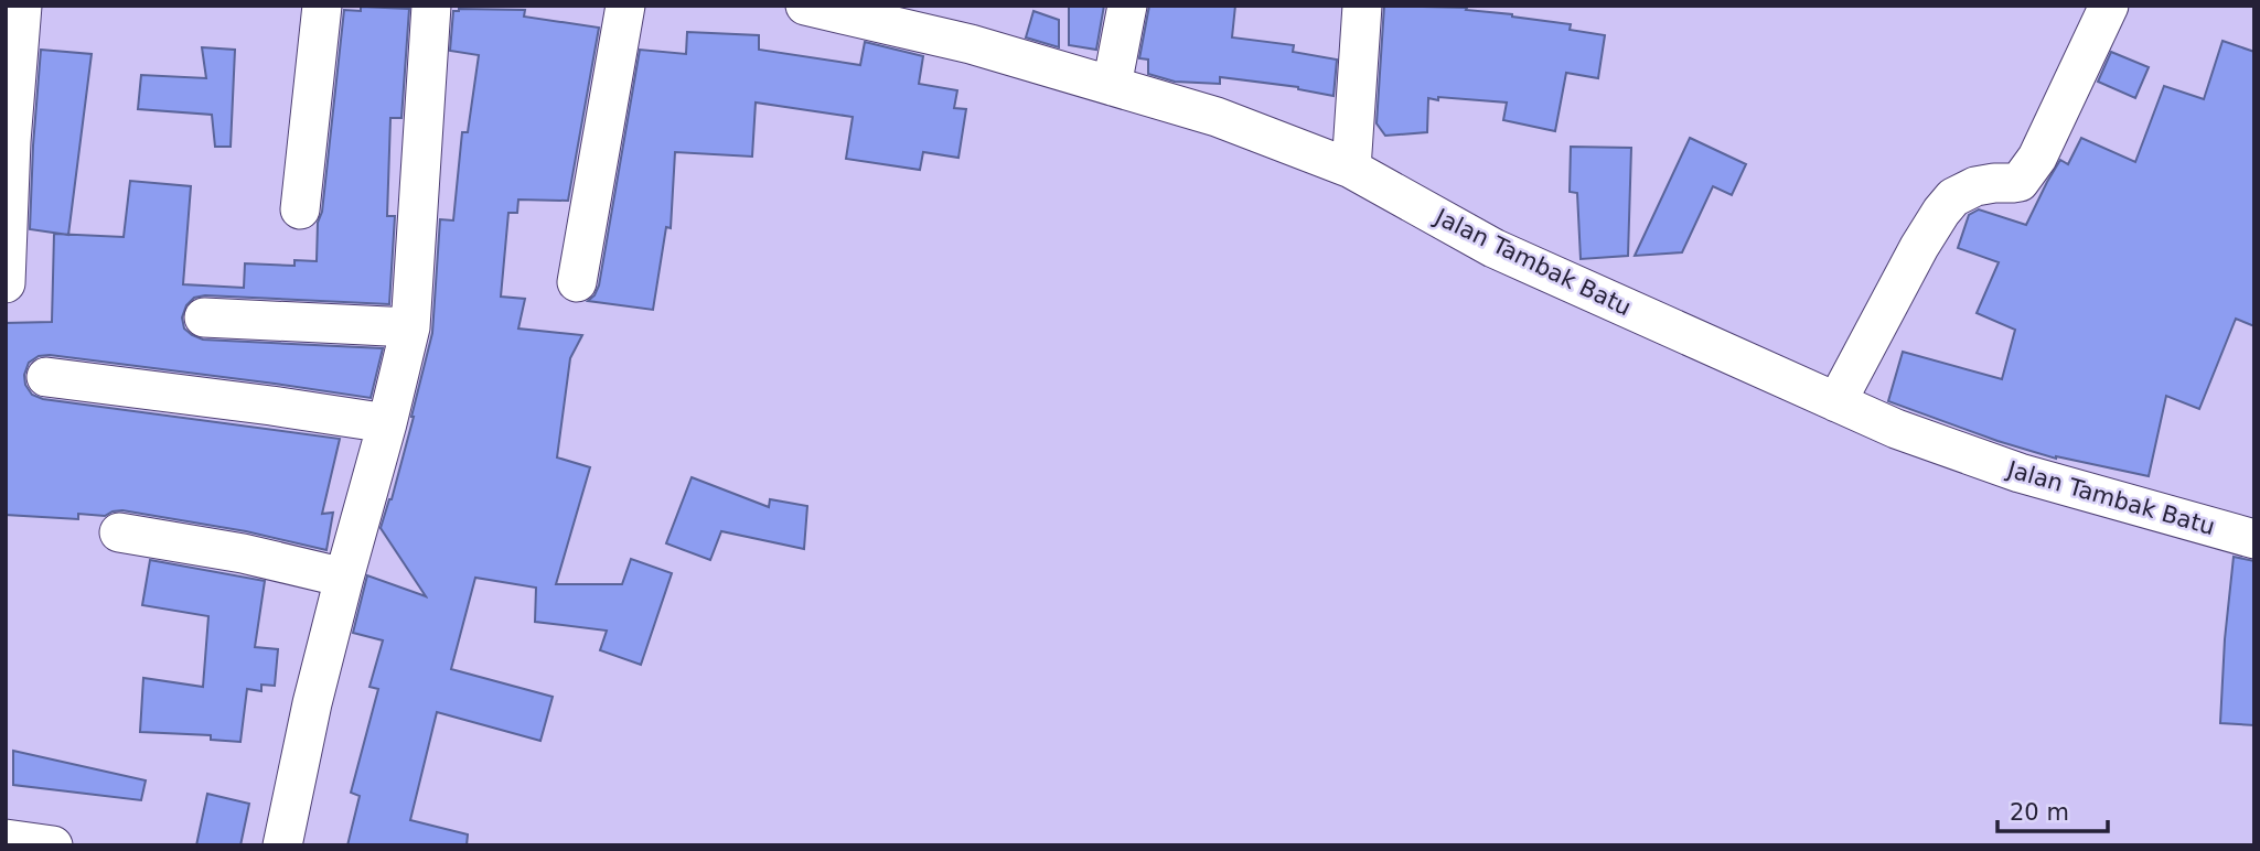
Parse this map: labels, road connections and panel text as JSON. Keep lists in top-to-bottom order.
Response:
{
  "streets": {
    "street": ["Jalan Tambak Batu"]
  },
  "scale_bar": "20 m"
}
